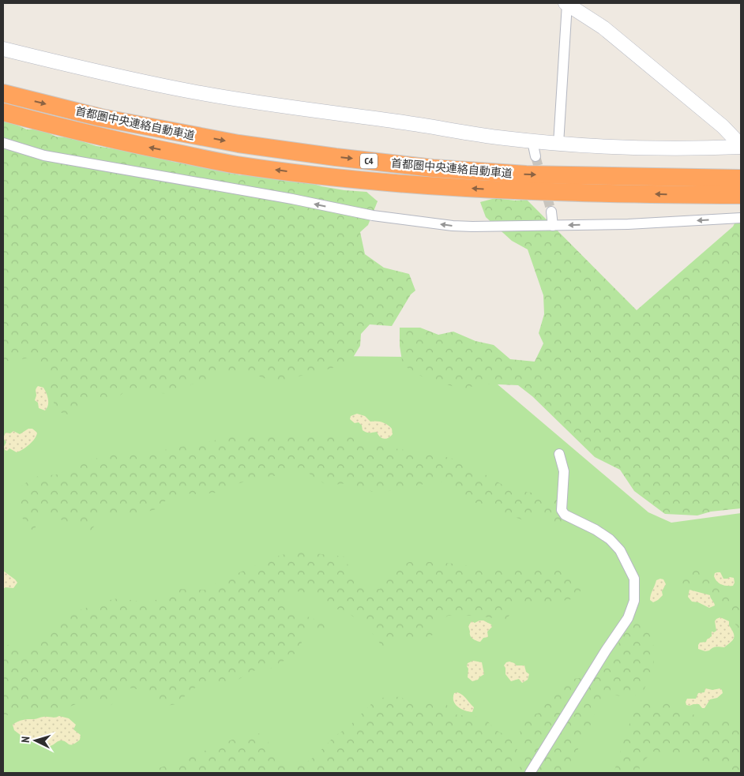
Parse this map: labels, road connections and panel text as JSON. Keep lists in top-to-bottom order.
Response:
{
  "streets": {
    "highway": ["首都圏中央連絡自動車道", "C4"]
  },
  "north": "left"
}
